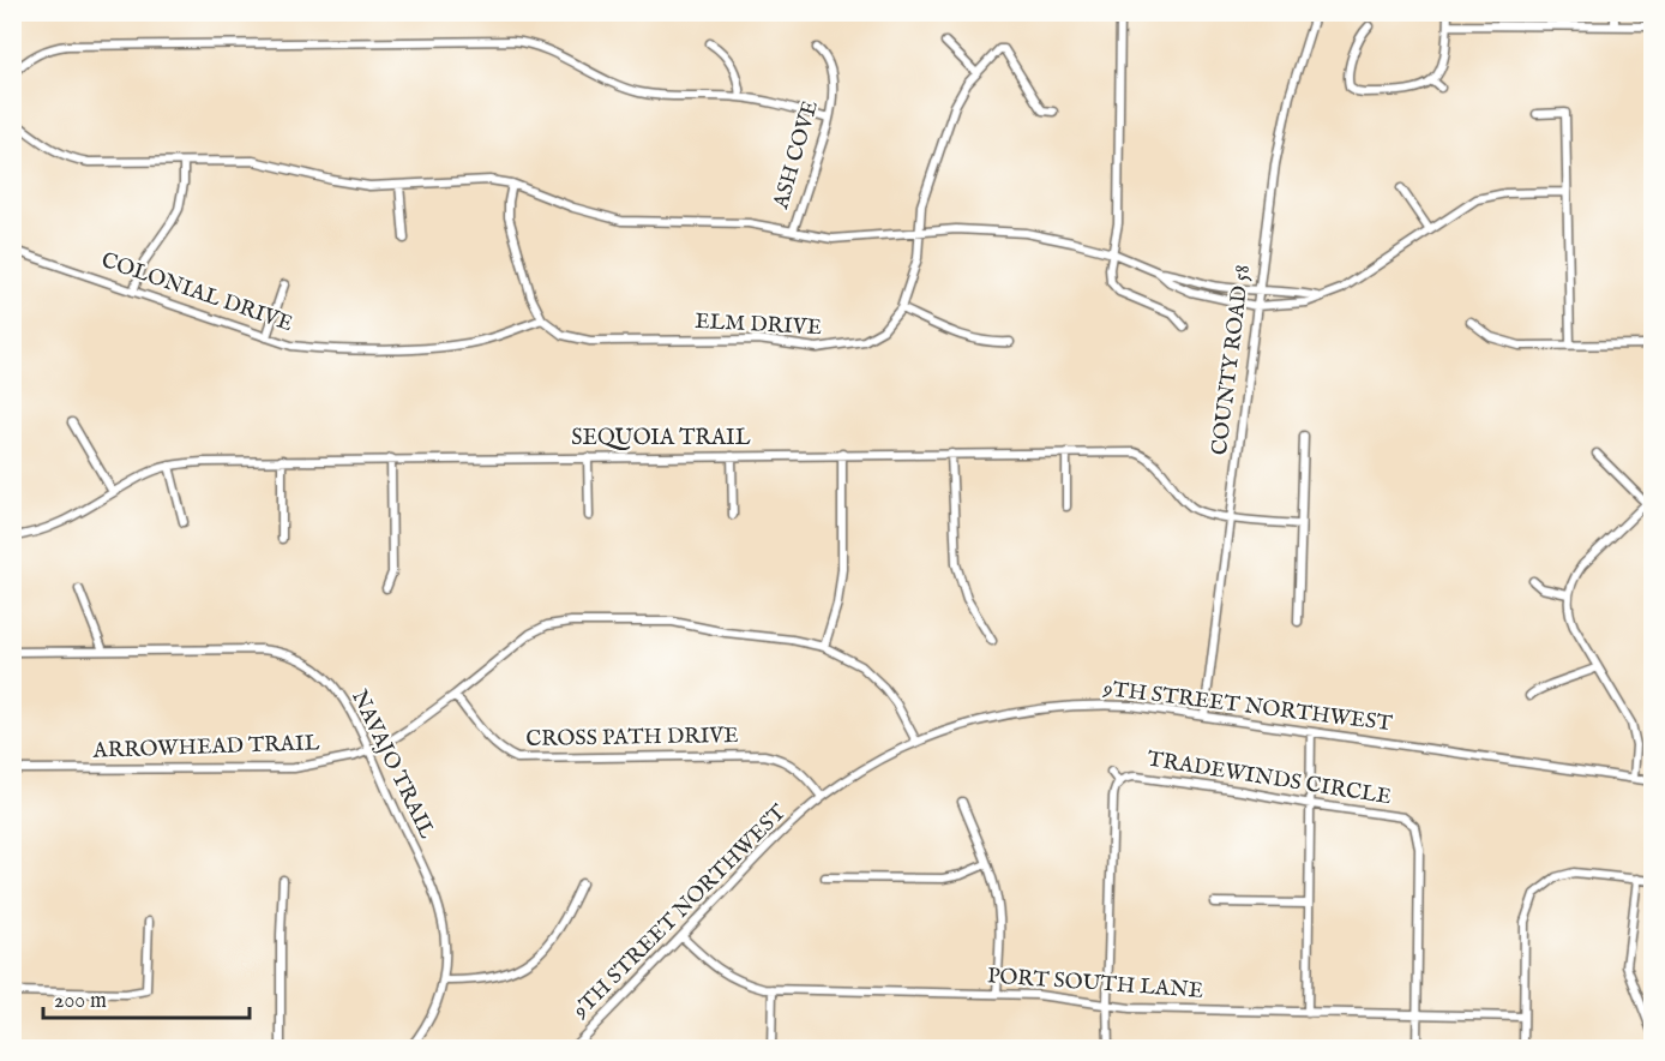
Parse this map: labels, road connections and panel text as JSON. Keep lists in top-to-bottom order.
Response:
{
  "streets": {
    "street": [
      "ASH COVE",
      "COLONIAL DRIVE",
      "ELM DRIVE",
      "COUNTY ROAD 58",
      "SEQUOIA TRAIL",
      "9TH STREET NORTHWEST",
      "CROSS PATH DRIVE",
      "ARROWHEAD TRAIL",
      "NAVAJO TRAIL",
      "TRADEWINDS CIRCLE",
      "PORT SOUTH LANE"
    ]
  },
  "crossings": [
    ["COLONIAL DRIVE", "ELM DRIVE"],
    ["COUNTY ROAD 58", "SEQUOIA TRAIL"],
    ["COUNTY ROAD 58", "9TH STREET NORTHWEST"],
    ["9TH STREET NORTHWEST", "CROSS PATH DRIVE"],
    ["9TH STREET NORTHWEST", "ARROWHEAD TRAIL"],
    ["9TH STREET NORTHWEST", "PORT SOUTH LANE"],
    ["CROSS PATH DRIVE", "ARROWHEAD TRAIL"],
    ["ARROWHEAD TRAIL", "NAVAJO TRAIL"],
    ["TRADEWINDS CIRCLE", "PORT SOUTH LANE"]
  ],
  "scale_bar": "200 m"
}
